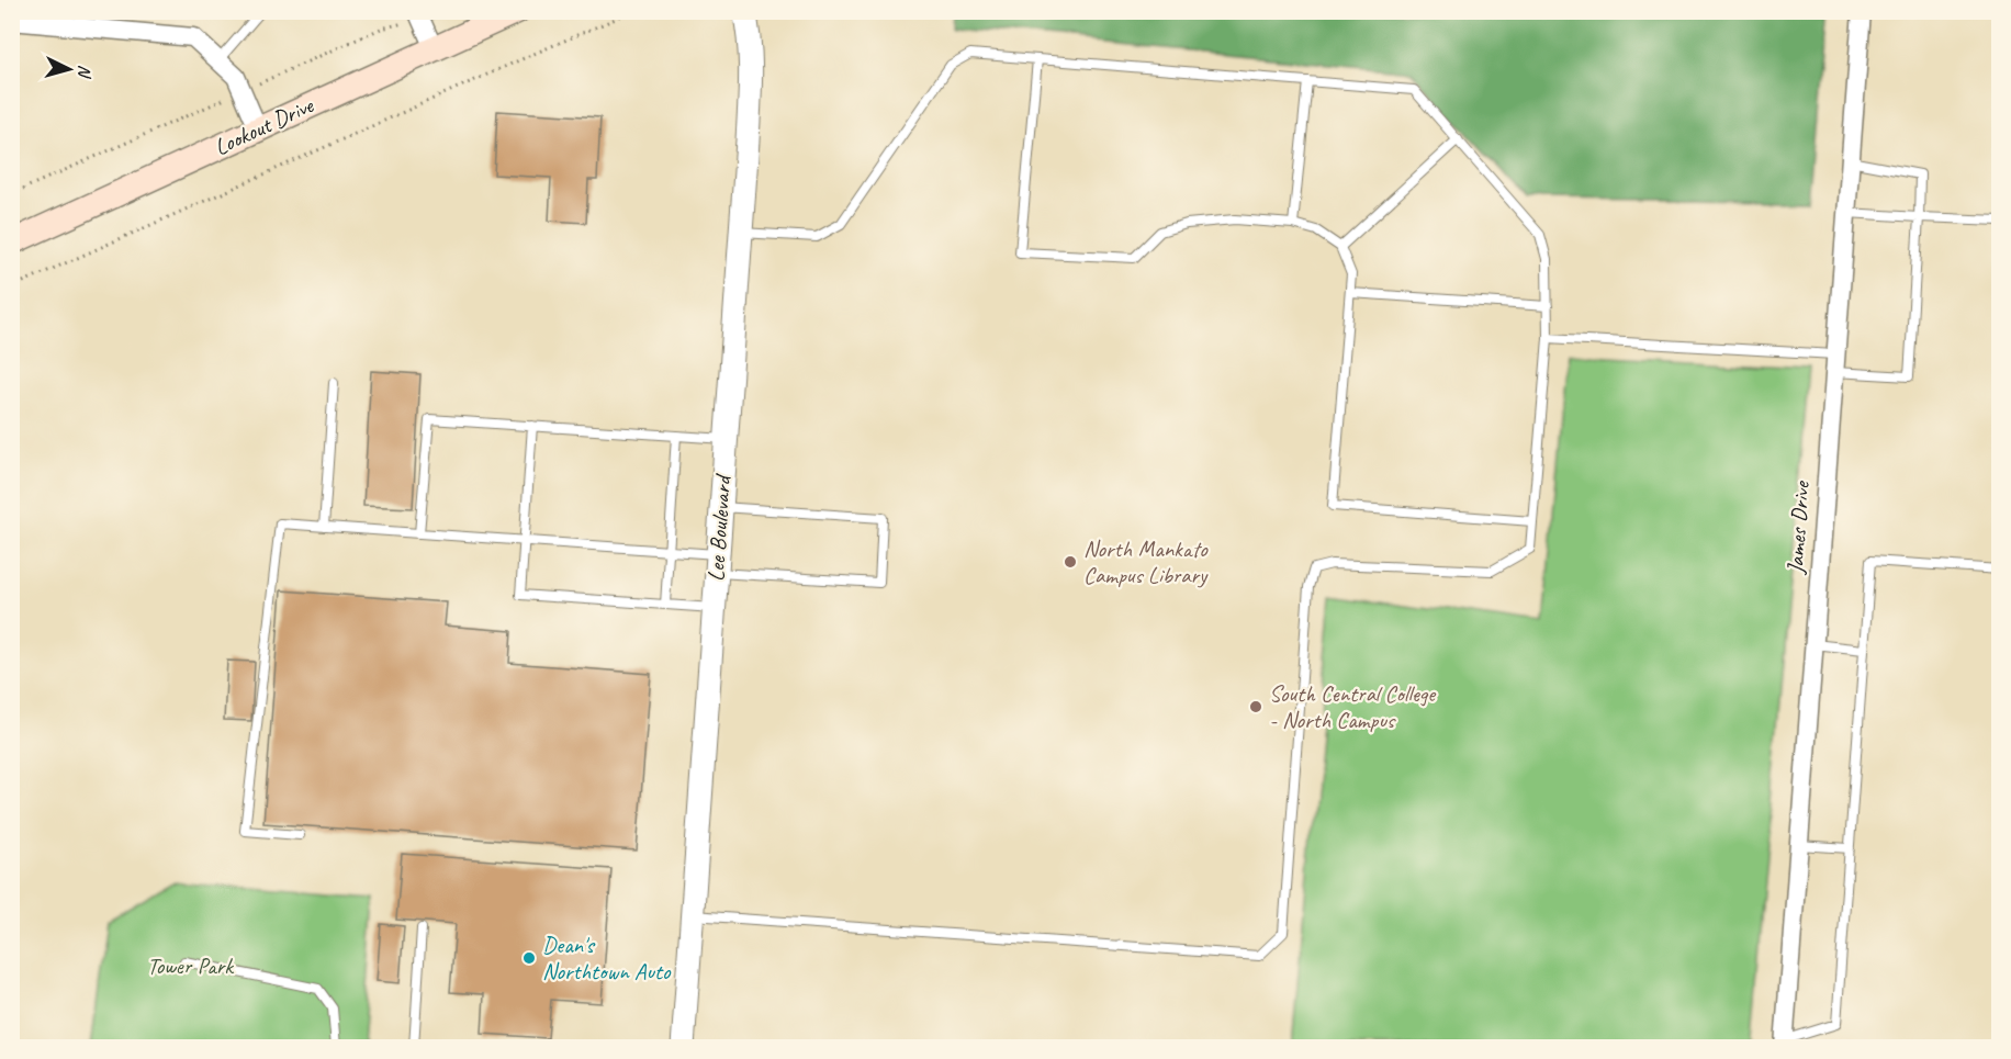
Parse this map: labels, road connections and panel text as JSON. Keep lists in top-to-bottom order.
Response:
{
  "streets": {
    "main road": ["Lookout Drive"],
    "street": ["James Drive", "Lee Boulevard"]
  },
  "parks": ["Tower Park"],
  "places": ["North Mankato Campus Library", "South Central College - North Campus", "Dean's Northtown Auto"],
  "north": "right"
}
